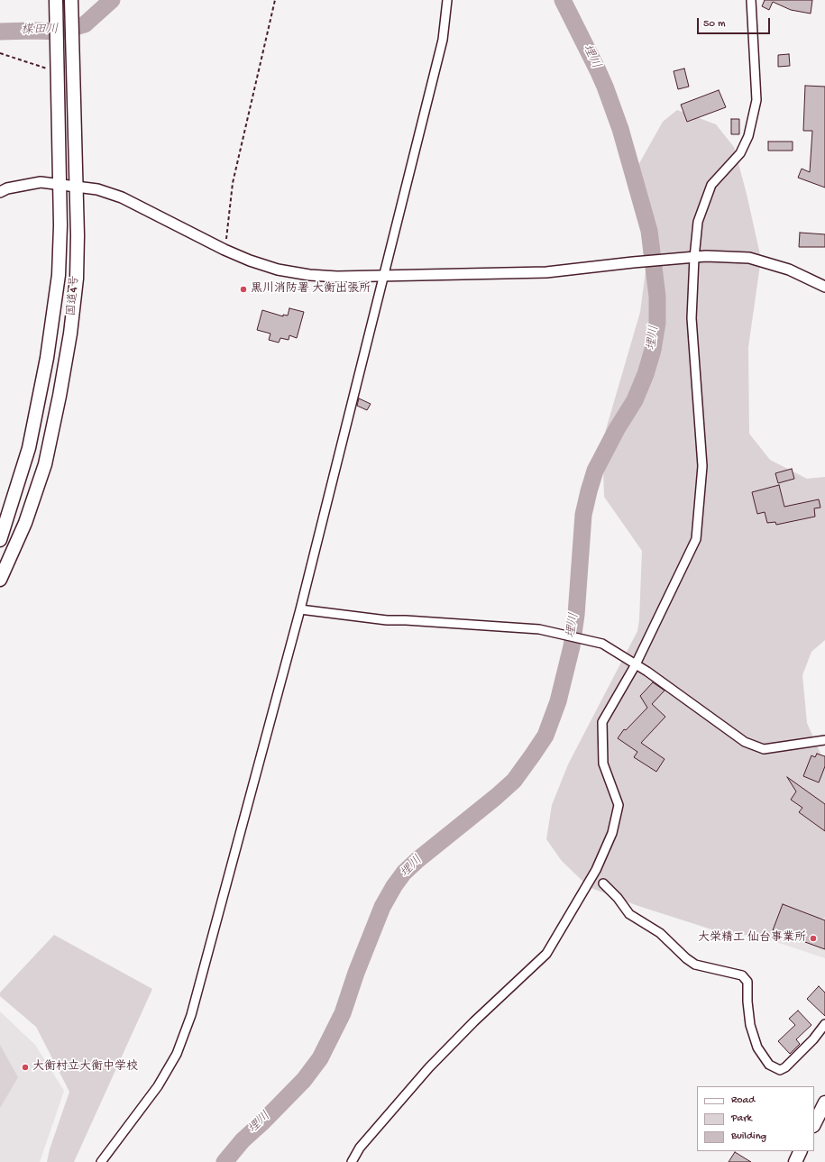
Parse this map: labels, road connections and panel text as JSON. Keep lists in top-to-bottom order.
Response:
{
  "streets": {
    "highway": ["国道4号"]
  },
  "water": ["楳田川", "埋川"],
  "places": ["黒川消防署 大衡出張所", "大栄精工 仙台事業所", "大衡村立大衡中学校"],
  "legend": ["Road", "Park", "Building"],
  "scale_bar": "50 m"
}
